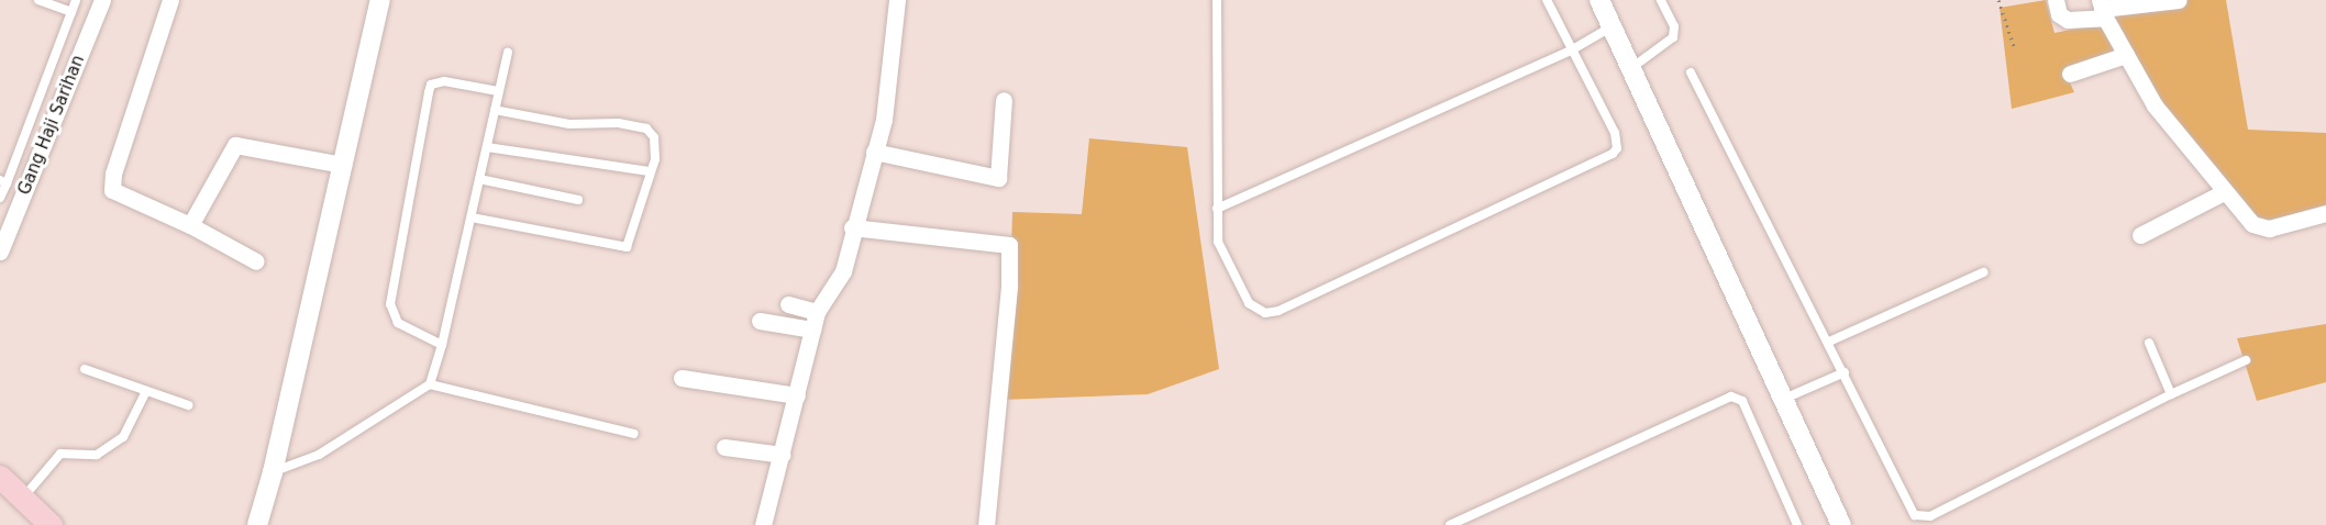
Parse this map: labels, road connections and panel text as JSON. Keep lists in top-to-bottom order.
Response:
{
  "streets": {
    "street": ["Gang Haji Sarihan"]
  }
}
